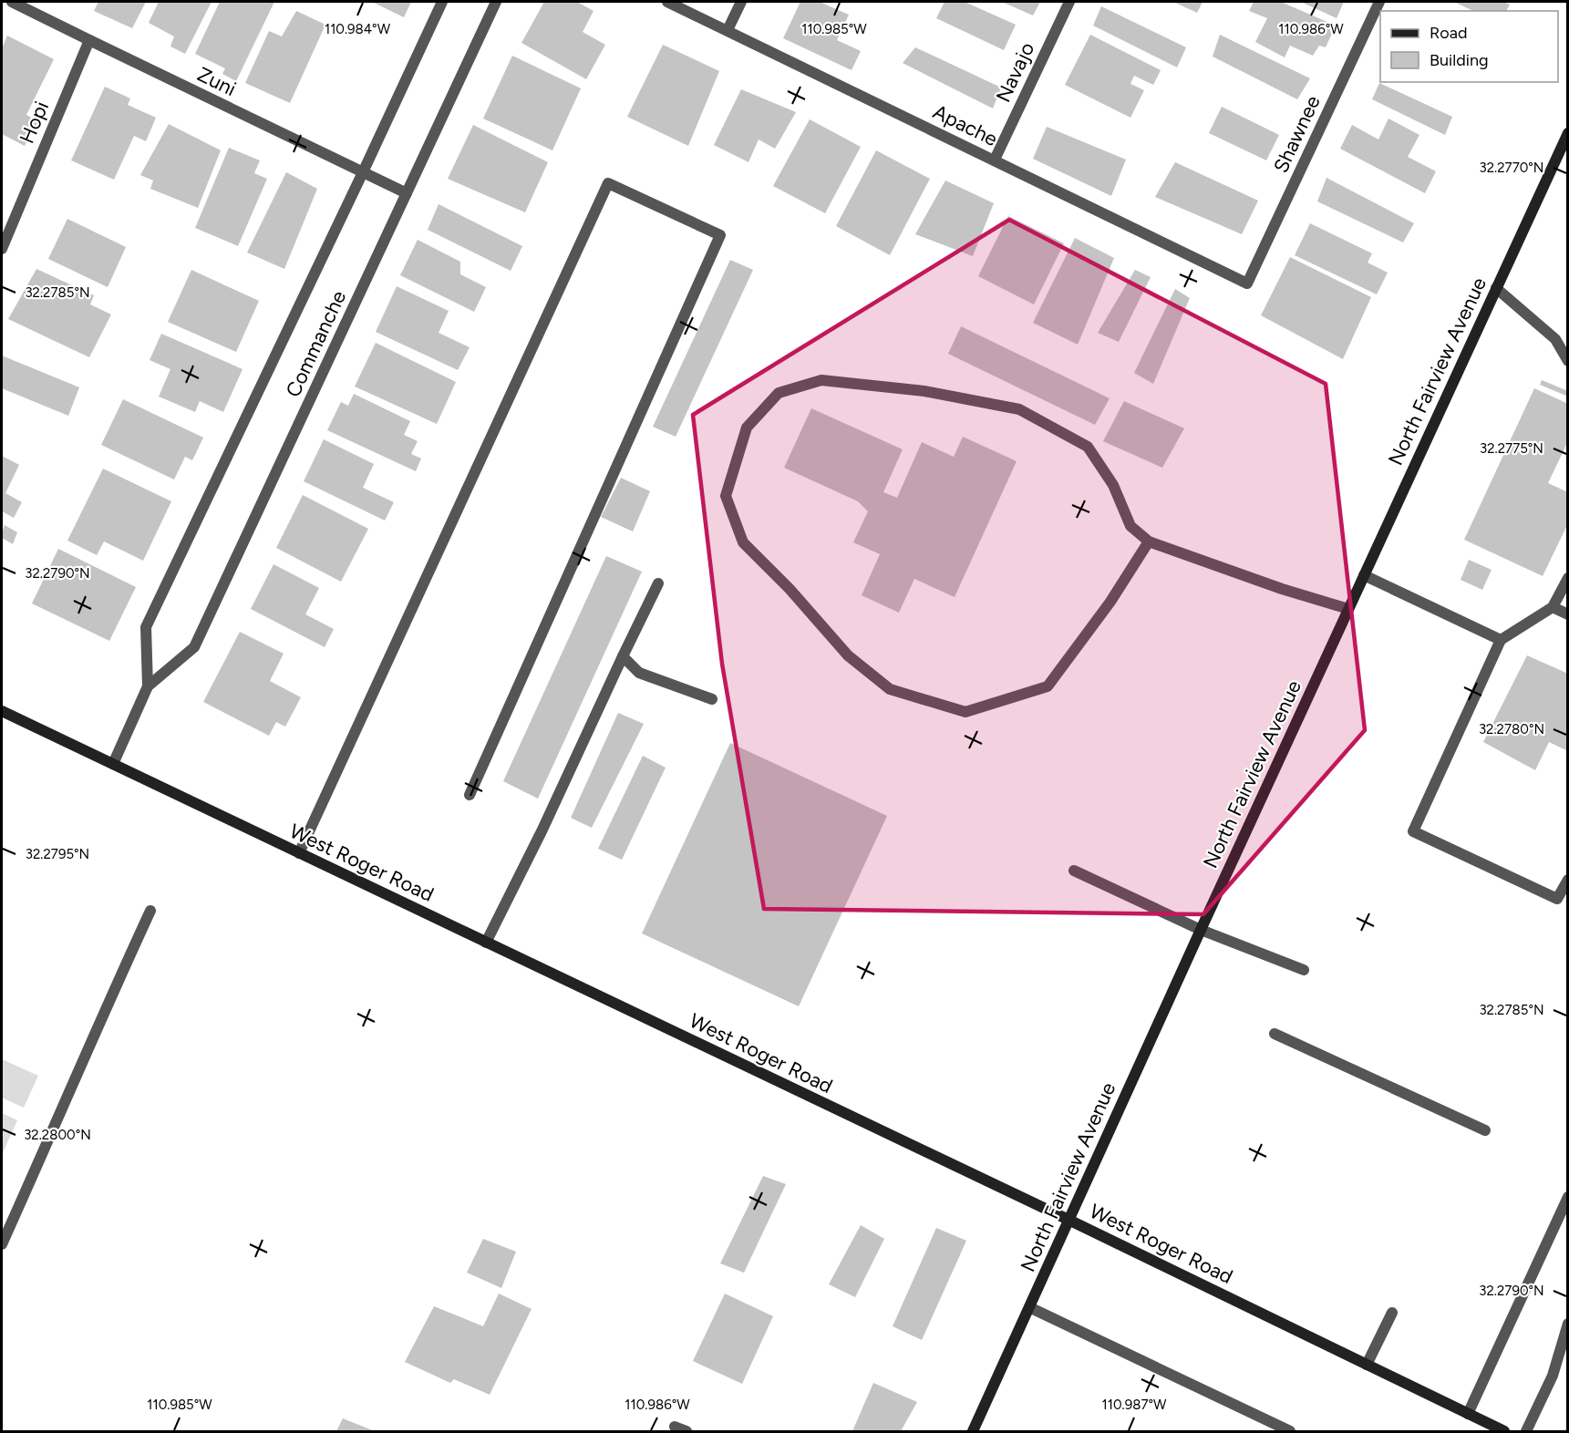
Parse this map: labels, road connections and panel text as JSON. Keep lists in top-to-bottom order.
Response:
{
  "streets": {
    "street": [
      "Navajo",
      "Zuni",
      "Hopi",
      "Apache",
      "Shawnee",
      "Commanche",
      "North Fairview Avenue",
      "West Roger Road"
    ]
  },
  "crossings": [
    ["Navajo", "Apache"],
    ["Zuni", "Hopi"],
    ["Zuni", "Commanche"],
    ["Apache", "Shawnee"],
    ["Commanche", "West Roger Road"],
    ["North Fairview Avenue", "West Roger Road"]
  ],
  "legend": ["Road", "Building"],
  "coordinates": [
    "110.984°W",
    "110.985°W",
    "110.986°W",
    "32.2770°N",
    "32.2785°N",
    "32.2775°N",
    "32.2790°N",
    "32.2780°N",
    "32.2795°N",
    "32.2800°N",
    "110.987°W"
  ]
}
